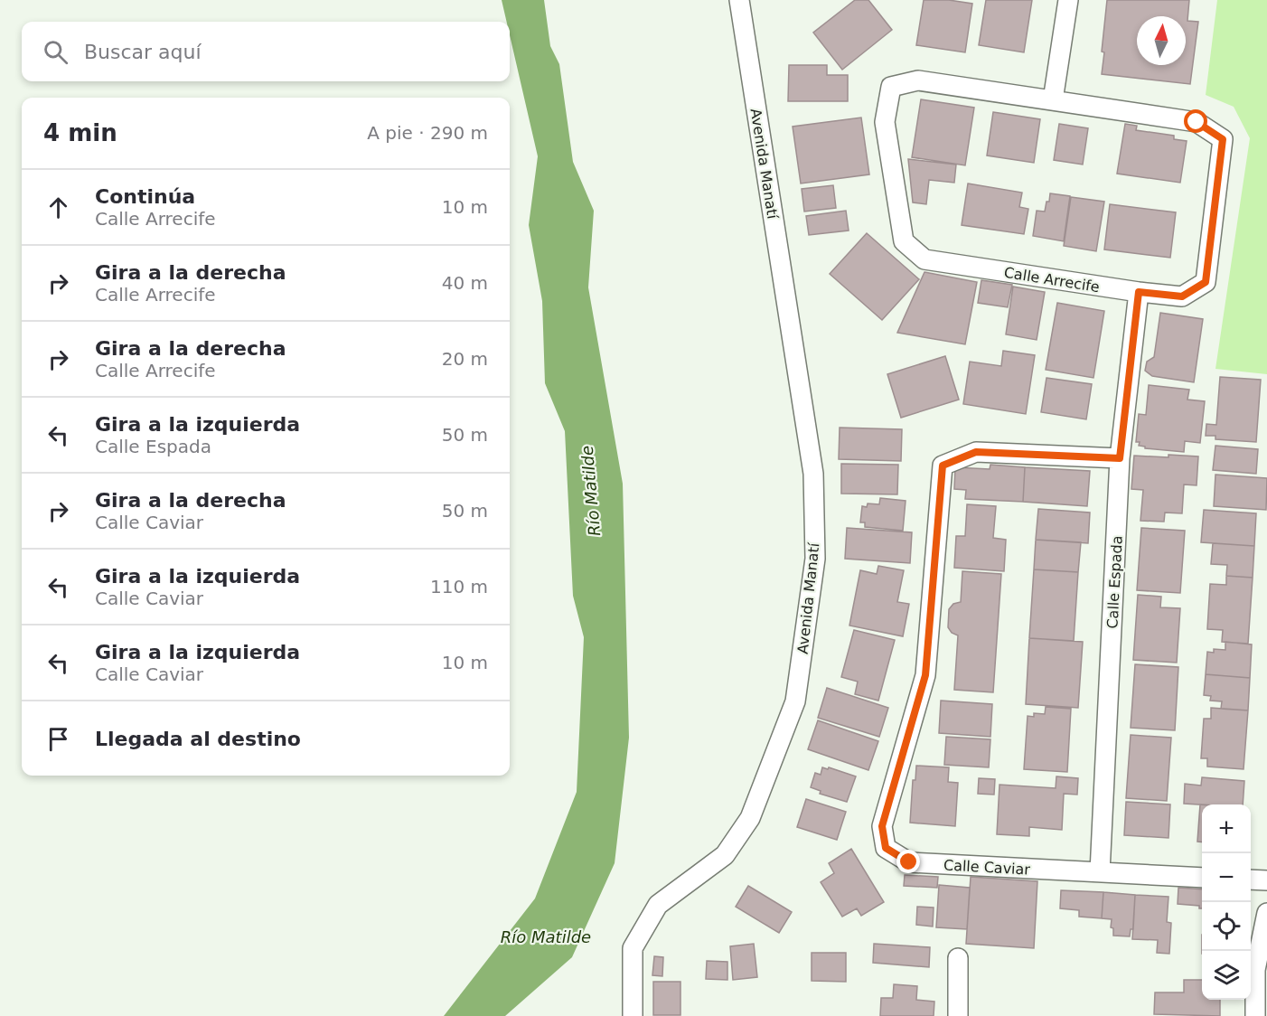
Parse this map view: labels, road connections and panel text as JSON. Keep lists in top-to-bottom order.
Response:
{
  "streets": {
    "street": [
      "Avenida Manatí",
      "Calle Arrecife",
      "Calle Espada",
      "Calle Caviar"
    ]
  },
  "crossings": [
    ["Calle Arrecife", "Calle Espada"],
    ["Calle Espada", "Calle Caviar"]
  ],
  "water": ["Río Matilde"],
  "north": "top",
  "page": {
    "search": "Buscar aquí",
    "heading": ["4 min", "A pie · 290 m"],
    "list": [
      ["Continúa", "Calle Arrecife", "10 m"],
      ["Gira a la derecha", "Calle Arrecife", "40 m"],
      ["Gira a la derecha", "Calle Arrecife", "20 m"],
      ["Gira a la izquierda", "Calle Espada", "50 m"],
      ["Gira a la derecha", "Calle Caviar", "50 m"],
      ["Gira a la izquierda", "Calle Caviar", "110 m"],
      ["Gira a la izquierda", "Calle Caviar", "10 m"],
      "Llegada al destino"
    ],
    "map_buttons": ["+", "−"]
  }
}
